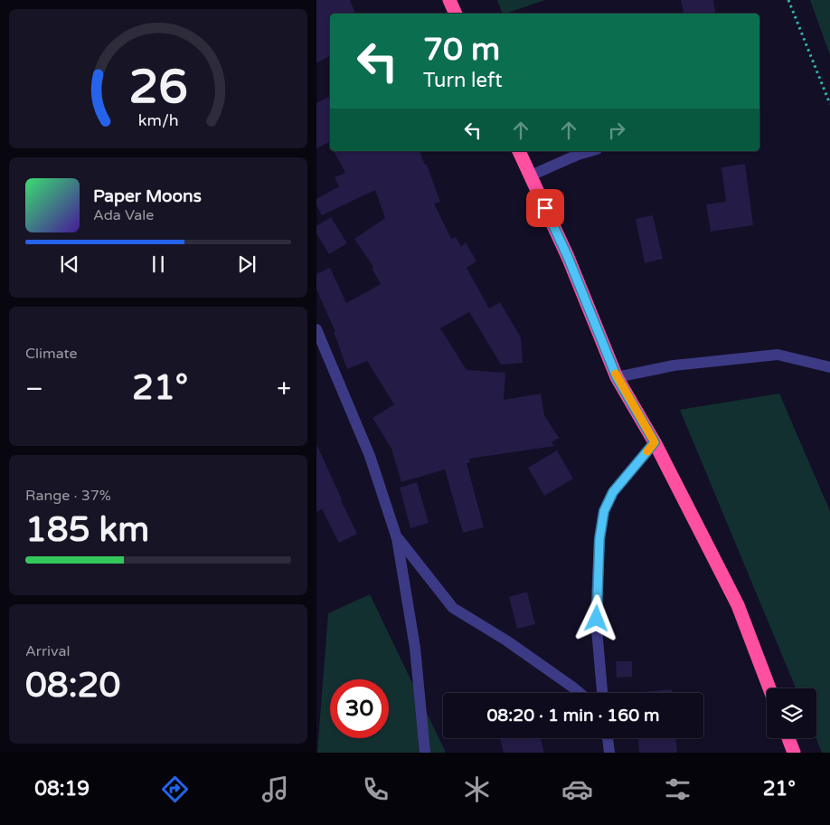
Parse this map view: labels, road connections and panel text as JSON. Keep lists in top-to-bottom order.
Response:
{
  "page": {
    "turn": ["70 m", "Turn left"],
    "song": ["Paper Moons", "Ada Vale"],
    "tile": [
      "Climate",
      ["Range · 37%", "185 km"],
      ["Arrival", "08:20"]
    ],
    "heat": ["−", "21°", "+"],
    "limit": "30",
    "trip": "08:20 · 1 min · 160 m",
    "tabs": ["08:19", "21°"],
    "gauge": ["26", "km/h"]
  }
}
